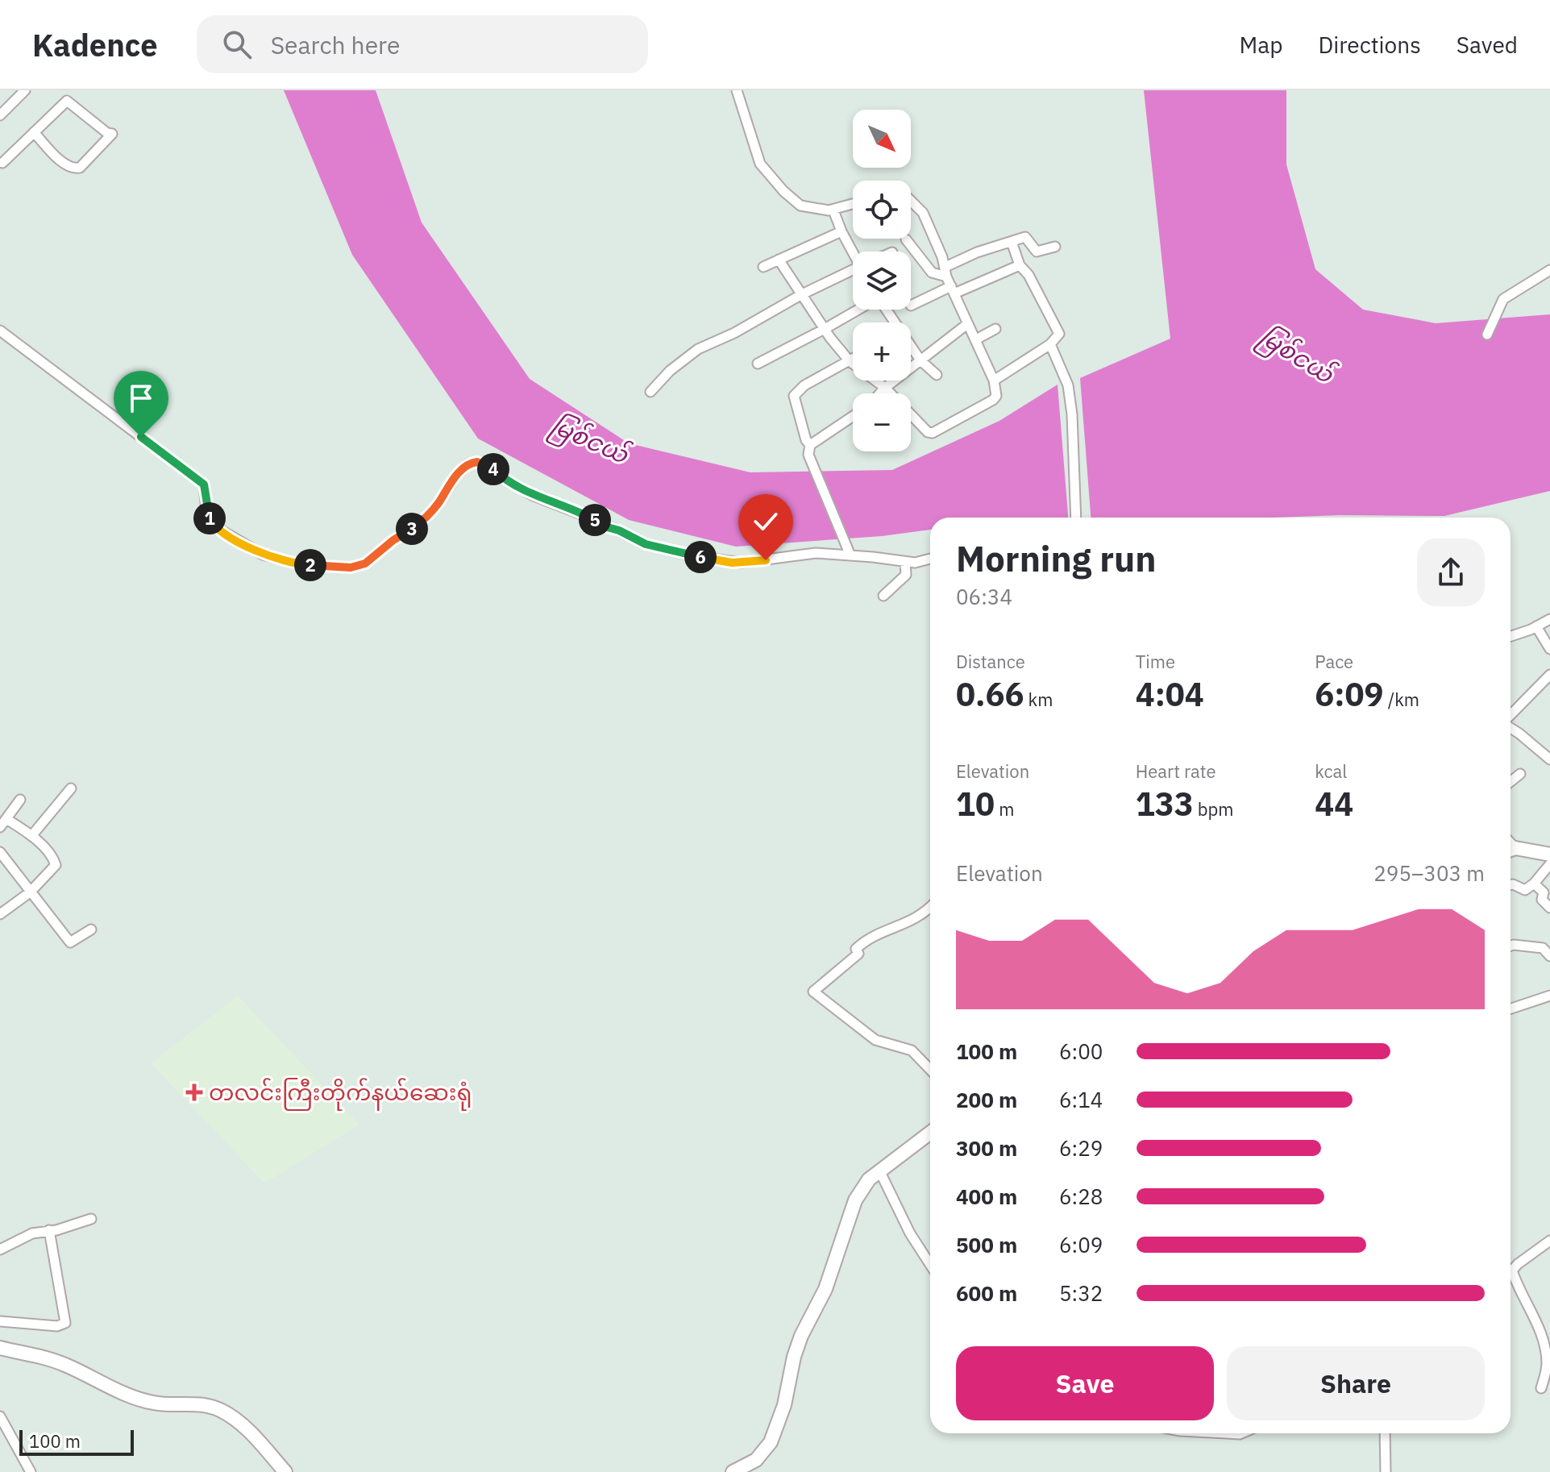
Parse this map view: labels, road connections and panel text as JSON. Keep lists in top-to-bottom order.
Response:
{
  "water": ["မြစ်ငယ်"],
  "places": {
    "health": ["တလင်းကြီးတိုက်နယ်ဆေးရုံ"]
  },
  "scale_bar": "100 m",
  "north": "bottom right",
  "page": {
    "header": "Kadence",
    "search": "Search here",
    "nav": ["Map", "Directions", "Saved"],
    "map_buttons": ["+", "−"],
    "pins": [
      "4",
      "1",
      "5",
      "3",
      "6",
      "2"
    ],
    "heading": ["Morning run", "06:34"],
    "stats": [
      ["Distance", "0.66 km"],
      ["Time", "4:04"],
      ["Pace", "6:09 /km"],
      ["Elevation", "10 m"],
      ["Heart rate", "133 bpm"],
      ["kcal", "44"]
    ],
    "chart": ["Elevation", "295–303 m"],
    "list": [
      {
        "name": "100 m",
        "note": "6:00"
      },
      {
        "name": "200 m",
        "note": "6:14"
      },
      {
        "name": "300 m",
        "note": "6:29"
      },
      {
        "name": "400 m",
        "note": "6:28"
      },
      {
        "name": "500 m",
        "note": "6:09"
      },
      {
        "name": "600 m",
        "note": "5:32"
      }
    ],
    "buttons": ["Save", "Share"],
    "scale": "100 m"
  }
}
